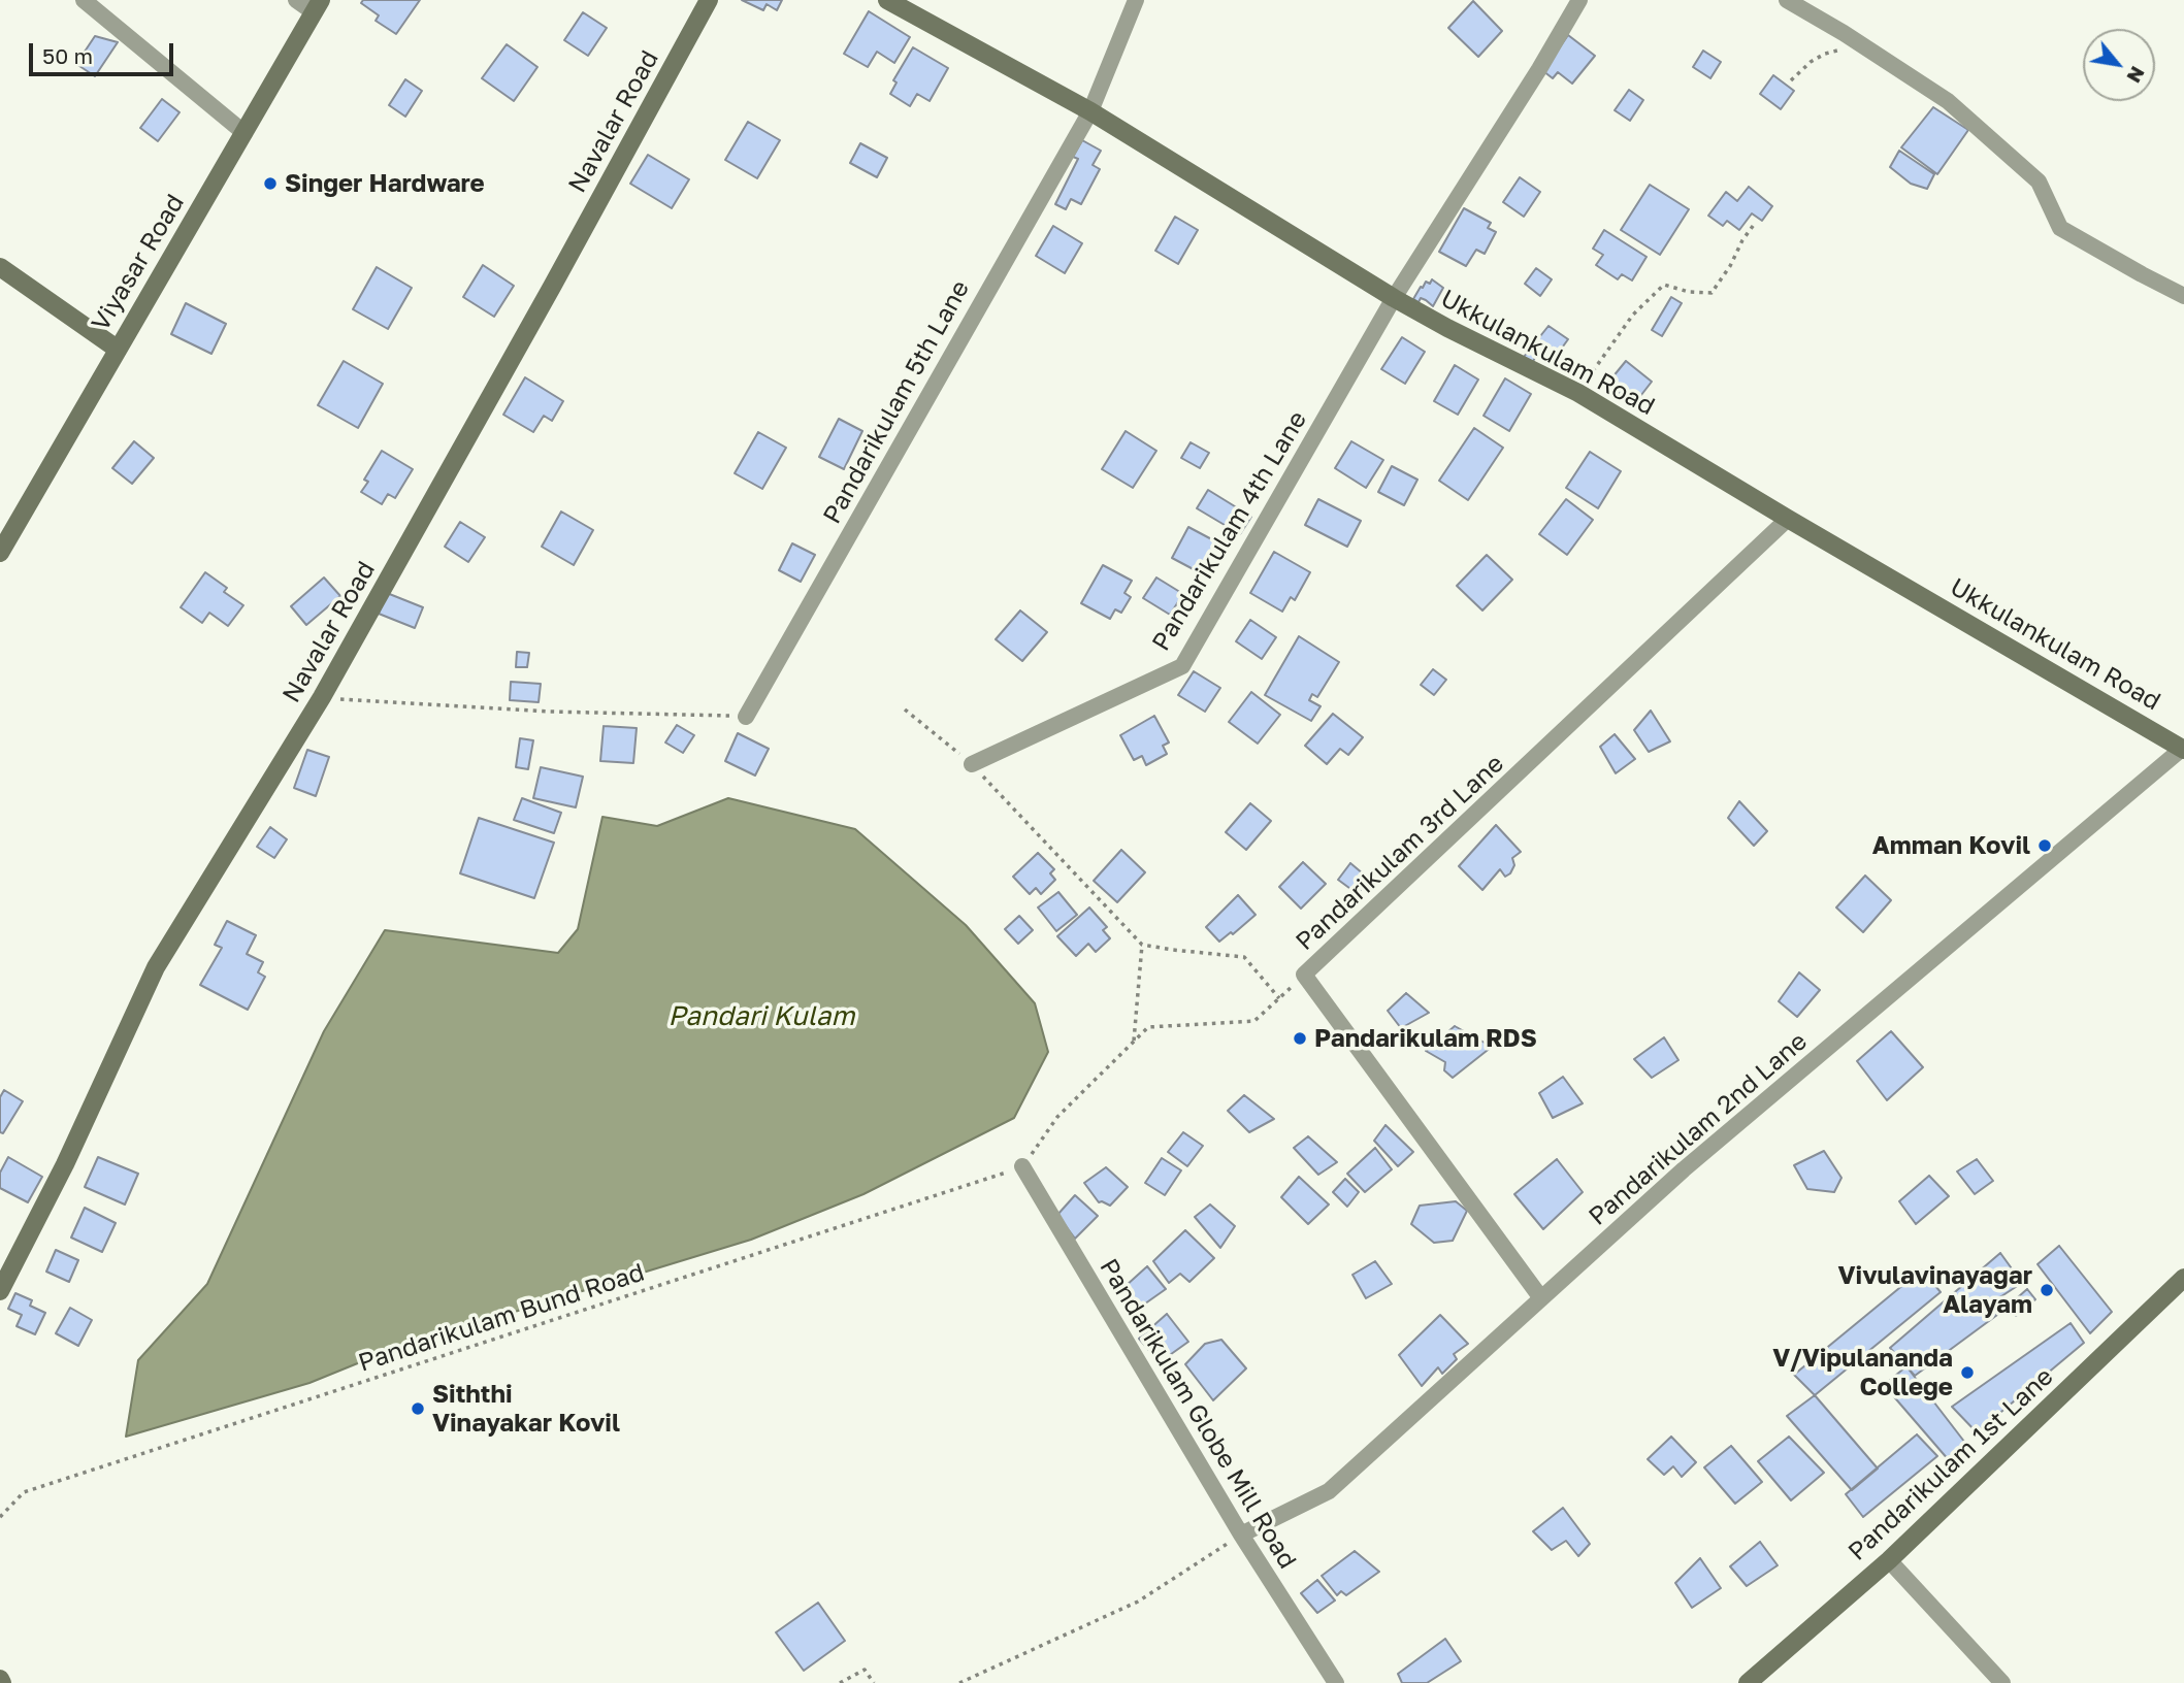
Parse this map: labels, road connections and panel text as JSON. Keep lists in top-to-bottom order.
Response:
{
  "streets": {
    "street": [
      "Navalar Road",
      "Viyasar Road",
      "Ukkulankulam Road",
      "Pandarikulam 5th Lane",
      "Pandarikulam 4th Lane",
      "Pandarikulam 3rd Lane",
      "Pandarikulam 2nd Lane",
      "Pandarikulam Globe Mill Road",
      "Pandarikulam 1st Lane"
    ],
    "path": ["Pandarikulam Bund Road"]
  },
  "crossings": [
    ["Ukkulankulam Road", "Pandarikulam 5th Lane"],
    ["Ukkulankulam Road", "Pandarikulam 4th Lane"],
    ["Ukkulankulam Road", "Pandarikulam 3rd Lane"],
    ["Ukkulankulam Road", "Pandarikulam 2nd Lane"],
    ["Pandarikulam 3rd Lane", "Pandarikulam 2nd Lane"],
    ["Pandarikulam 2nd Lane", "Pandarikulam Globe Mill Road"],
    ["Pandarikulam Bund Road", "Pandarikulam Globe Mill Road"]
  ],
  "water": ["Pandari Kulam"],
  "places": [
    "Singer Hardware",
    "Amman Kovil",
    "Pandarikulam RDS",
    "Vivulavinayagar Alayam",
    "V/Vipulananda College",
    "Siththi Vinayakar Kovil"
  ],
  "scale_bar": "50 m",
  "north": "bottom right"
}
